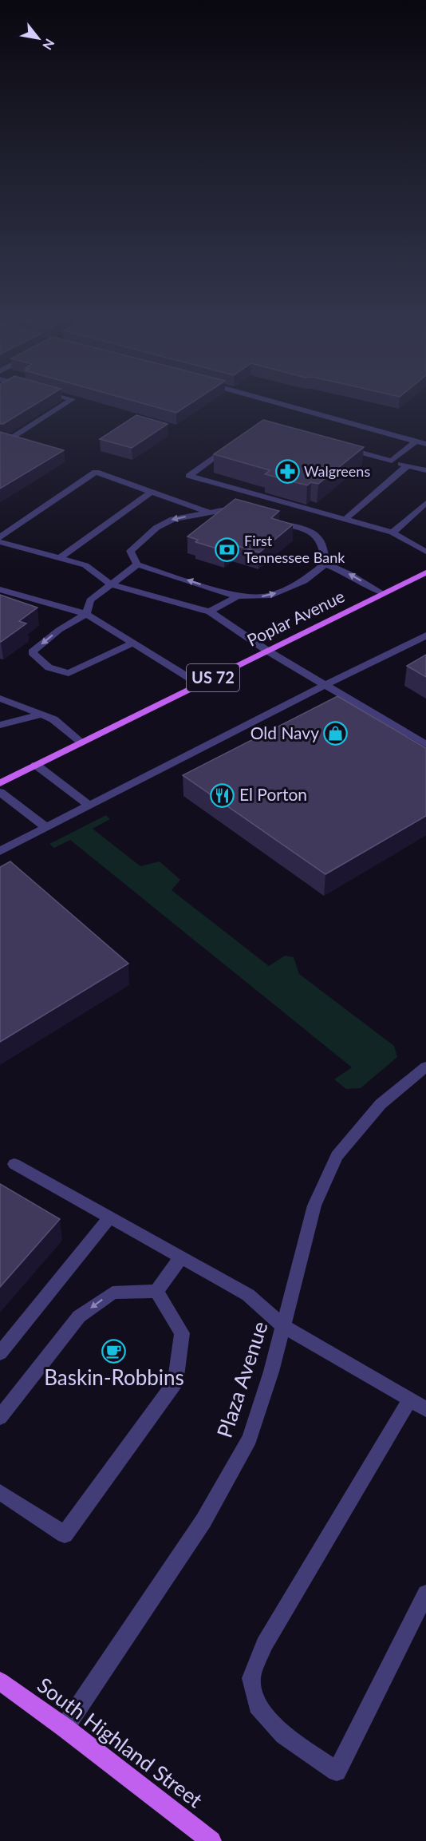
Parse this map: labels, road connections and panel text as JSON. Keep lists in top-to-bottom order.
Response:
{
  "streets": {
    "main road": ["Poplar Avenue", "US 72", "South Highland Street"],
    "street": ["Plaza Avenue"]
  },
  "crossings": [
    ["Plaza Avenue", "South Highland Street"]
  ],
  "places": {
    "pharmacy": ["Walgreens"],
    "bank": ["First Tennessee Bank"],
    "shop": ["Old Navy"],
    "restaurant": ["El Porton"],
    "cafe": ["Baskin-Robbins"]
  },
  "north": "bottom right"
}
